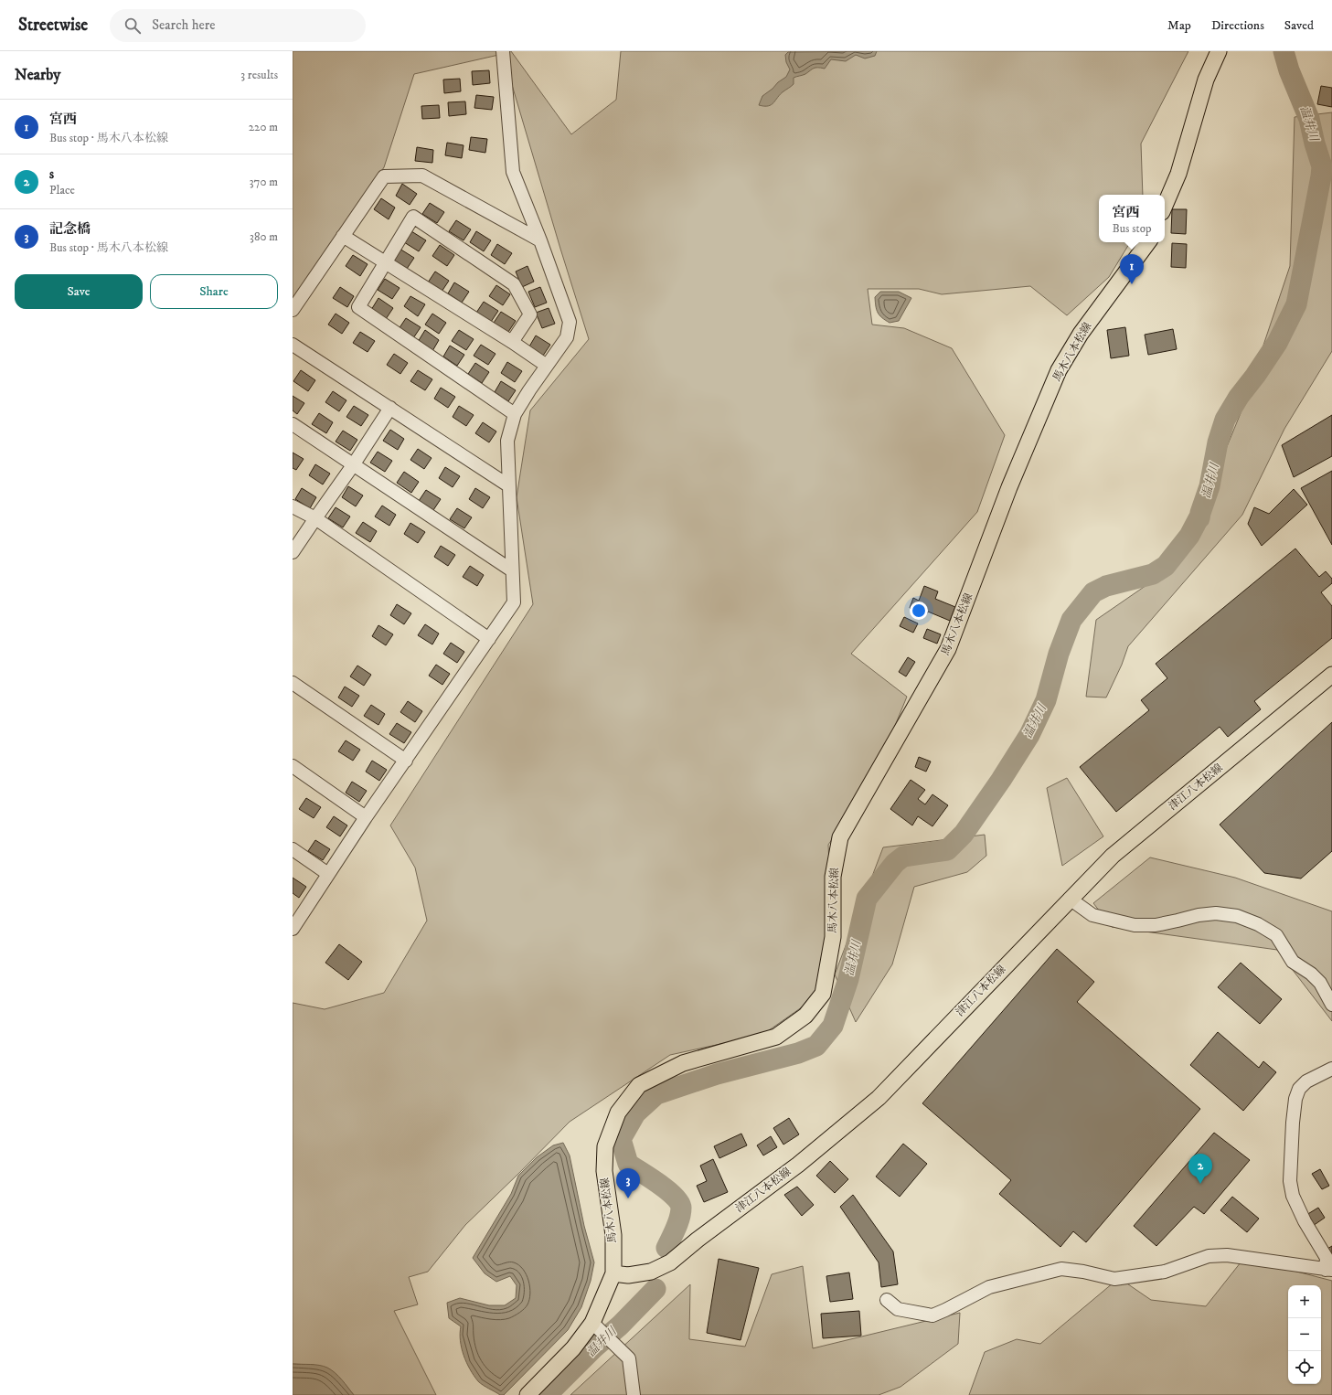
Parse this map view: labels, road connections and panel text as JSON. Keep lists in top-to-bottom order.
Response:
{
  "streets": {
    "main road": ["馬木八本松線", "津江八本松線"]
  },
  "crossings": [
    ["馬木八本松線", "津江八本松線"]
  ],
  "water": ["温井川"],
  "page": {
    "header": "Streetwise",
    "search": "Search here",
    "nav": ["Map", "Directions", "Saved"],
    "heading": ["Nearby", "3 results"],
    "list": [
      {
        "mark": "1",
        "name": "宮西",
        "note": "Bus stop · 馬木八本松線",
        "value": "220 m"
      },
      {
        "mark": "2",
        "name": "s",
        "note": "Place",
        "value": "370 m"
      },
      {
        "mark": "3",
        "name": "記念橋",
        "note": "Bus stop · 馬木八本松線",
        "value": "380 m"
      }
    ],
    "popup": ["宮西", "Bus stop"],
    "pins": ["1", "2", "3"],
    "buttons": ["Save", "Share"],
    "map_buttons": ["+", "−"]
  }
}
